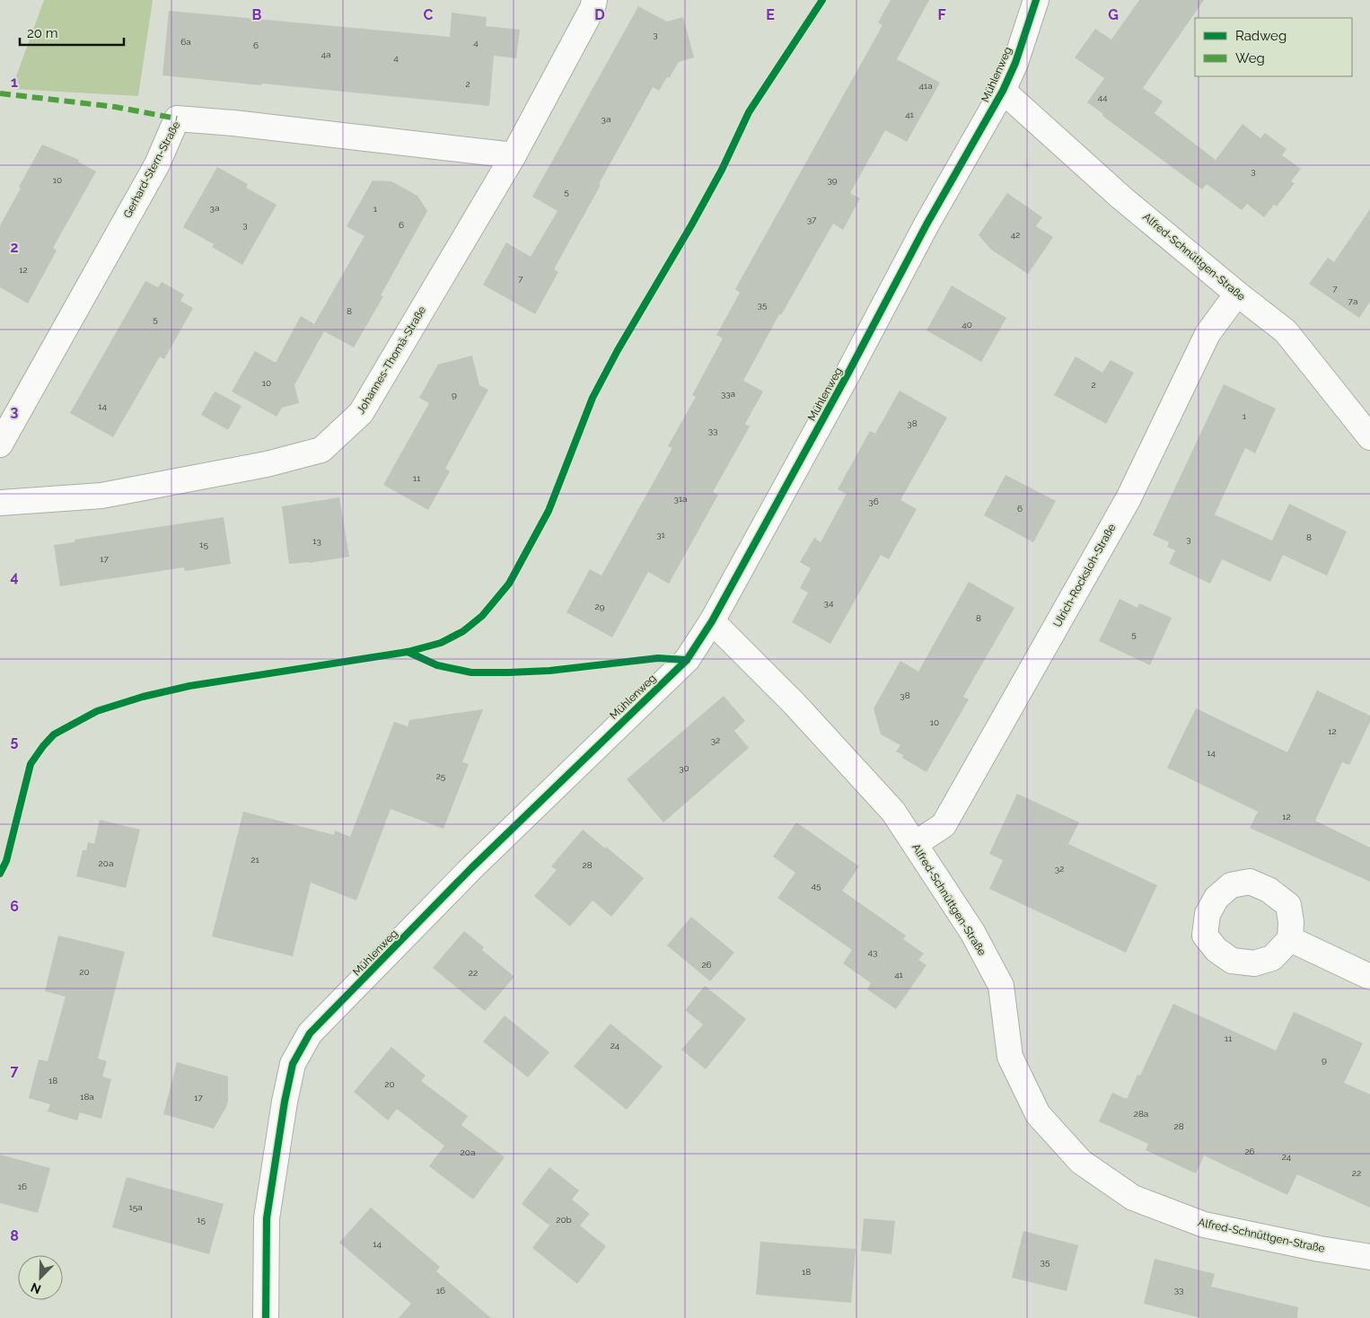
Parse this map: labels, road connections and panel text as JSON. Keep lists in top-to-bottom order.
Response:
{
  "streets": {
    "street": [
      "Mühlenweg",
      "Gerhard-Stern-Straße",
      "Alfred-Schnüttgen-Straße",
      "Johannes-Thomä-Straße",
      "Ulrich-Rocksloh-Straße"
    ]
  },
  "crossings": [
    ["Mühlenweg", "Alfred-Schnüttgen-Straße"],
    ["Gerhard-Stern-Straße", "Johannes-Thomä-Straße"],
    ["Alfred-Schnüttgen-Straße", "Ulrich-Rocksloh-Straße"]
  ],
  "house_numbers": [
    "3",
    "6a",
    "4",
    "6",
    "4a",
    "4",
    "2",
    "41a",
    "44",
    "41",
    "3a",
    "3",
    "10",
    "39",
    "5",
    "3a",
    "1",
    "37",
    "3",
    "6",
    "42",
    "12",
    "7",
    "7",
    "7a",
    "35",
    "8",
    "5",
    "40",
    "10",
    "2",
    "33a",
    "9",
    "14",
    "1",
    "38",
    "33",
    "11",
    "31a",
    "36",
    "6",
    "31",
    "8",
    "3",
    "13",
    "15",
    "17",
    "34",
    "29",
    "8",
    "5",
    "38",
    "10",
    "12",
    "32",
    "14",
    "30",
    "25",
    "12",
    "21",
    "20a",
    "28",
    "32",
    "45",
    "43",
    "26",
    "20",
    "22",
    "41",
    "11",
    "24",
    "9",
    "18",
    "20",
    "18a",
    "17",
    "28a",
    "28",
    "26",
    "20a",
    "24",
    "22",
    "16",
    "15a",
    "15",
    "20b",
    "14",
    "35",
    "18",
    "33",
    "16"
  ],
  "legend": ["Radweg", "Weg"],
  "scale_bar": "20 m",
  "north": "bottom left",
  "grid": {
    "columns": [
      "B",
      "C",
      "D",
      "E",
      "F",
      "G"
    ],
    "rows": [
      "1",
      "2",
      "3",
      "4",
      "5",
      "6",
      "7",
      "8"
    ]
  }
}
